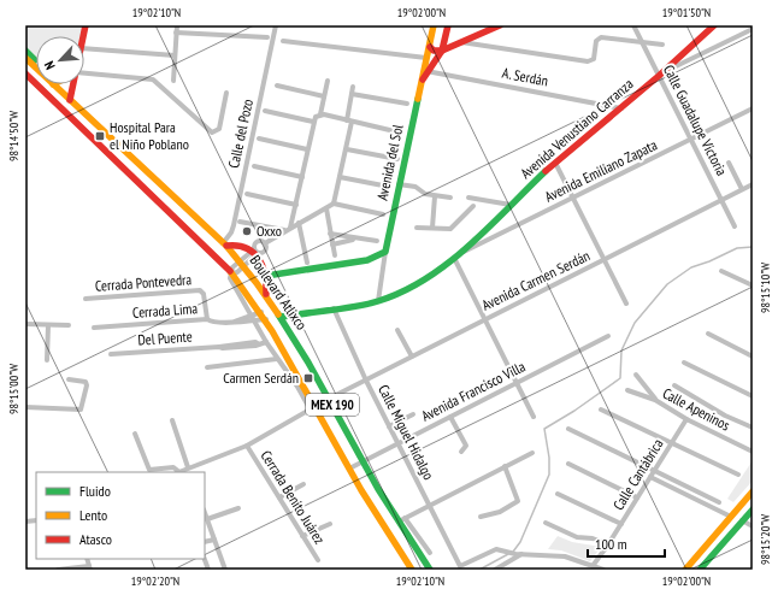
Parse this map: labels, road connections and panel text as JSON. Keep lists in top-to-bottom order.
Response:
{
  "streets": {
    "main road": [
      "Avenida Venustiano Carranza",
      "Avenida del Sol",
      "Boulevard Atlixco",
      "MEX 190"
    ],
    "street": [
      "A. Serdán",
      "Calle Guadalupe Victoria",
      "Calle del Pozo",
      "Avenida Emiliano Zapata",
      "Avenida Carmen Serdán",
      "Cerrada Pontevedra",
      "Cerrada Lima",
      "Del Puente",
      "Avenida Francisco Villa",
      "Calle Apeninos",
      "Calle Miguel Hidalgo",
      "Calle Cantábrica",
      "Cerrada Benito Juárez"
    ]
  },
  "crossings": [
    ["A. Serdán", "Avenida Venustiano Carranza"],
    ["A. Serdán", "Avenida del Sol"],
    ["Calle Guadalupe Victoria", "Avenida Venustiano Carranza"],
    ["Calle Guadalupe Victoria", "Avenida Emiliano Zapata"],
    ["Calle Guadalupe Victoria", "Avenida Carmen Serdán"],
    ["Avenida Venustiano Carranza", "Avenida del Sol"],
    ["Avenida Venustiano Carranza", "Avenida Emiliano Zapata"],
    ["Avenida Venustiano Carranza", "Boulevard Atlixco"],
    ["Avenida Venustiano Carranza", "Calle Miguel Hidalgo"],
    ["Calle del Pozo", "Boulevard Atlixco"],
    ["Avenida Carmen Serdán", "Boulevard Atlixco"],
    ["Avenida Carmen Serdán", "Calle Miguel Hidalgo"],
    ["Cerrada Pontevedra", "Cerrada Lima"],
    ["Boulevard Atlixco", "Cerrada Lima"],
    ["Boulevard Atlixco", "Avenida Francisco Villa"],
    ["Avenida Francisco Villa", "Calle Miguel Hidalgo"],
    ["Calle Apeninos", "Calle Cantábrica"]
  ],
  "places": {
    "transit": ["Hospital Para el Niño Poblano", "Carmen Serdán"],
    "other": ["Oxxo"]
  },
  "legend": ["Fluido", "Lento", "Atasco"],
  "scale_bar": "100 m",
  "north": "bottom left",
  "coordinates": [
    "19°02'10\"N",
    "19°02'00\"N",
    "19°01'50\"N",
    "98°14'50\"W",
    "98°15'10\"W",
    "98°15'00\"W",
    "98°15'20\"W",
    "19°02'20\"N"
  ]
}
